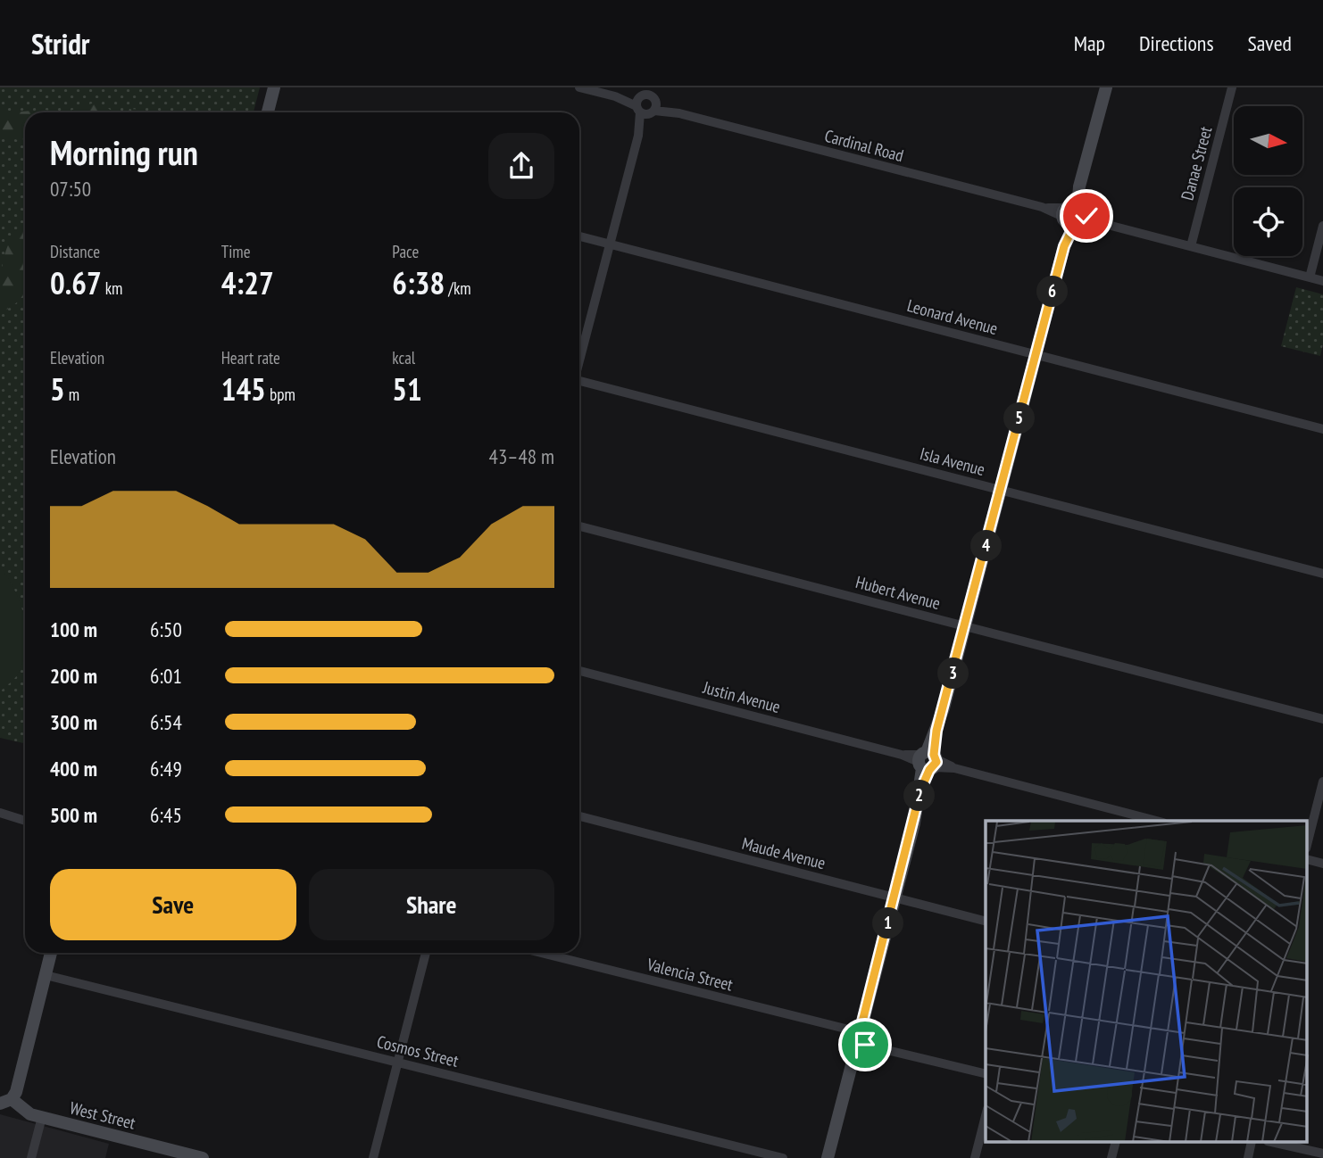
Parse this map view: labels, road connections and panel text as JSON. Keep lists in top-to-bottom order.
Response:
{
  "streets": {
    "street": [
      "Cardinal Road",
      "Danae Street",
      "Leonard Avenue",
      "Isla Avenue",
      "Hubert Avenue",
      "Justin Avenue",
      "Maude Avenue",
      "Valencia Street",
      "Cosmos Street",
      "West Street"
    ]
  },
  "crossings": [
    ["Cardinal Road", "Danae Street"]
  ],
  "north": "right",
  "page": {
    "header": "Stridr",
    "nav": ["Map", "Directions", "Saved"],
    "heading": ["Morning run", "07:50"],
    "stats": [
      ["Distance", "0.67 km"],
      ["Time", "4:27"],
      ["Pace", "6:38 /km"],
      ["Elevation", "5 m"],
      ["Heart rate", "145 bpm"],
      ["kcal", "51"]
    ],
    "pins": [
      "6",
      "5",
      "4",
      "3",
      "2",
      "1"
    ],
    "chart": ["Elevation", "43–48 m"],
    "list": [
      {
        "name": "100 m",
        "note": "6:50"
      },
      {
        "name": "200 m",
        "note": "6:01"
      },
      {
        "name": "300 m",
        "note": "6:54"
      },
      {
        "name": "400 m",
        "note": "6:49"
      },
      {
        "name": "500 m",
        "note": "6:45"
      }
    ],
    "buttons": ["Save", "Share"]
  }
}
